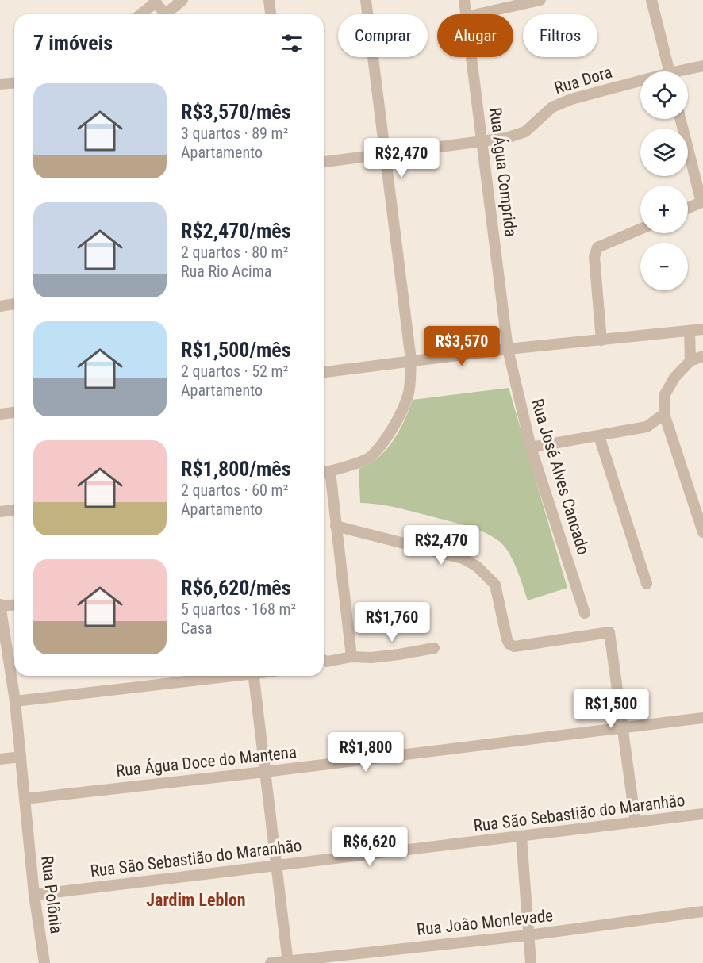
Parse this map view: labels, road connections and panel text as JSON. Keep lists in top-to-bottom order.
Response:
{
  "streets": {
    "street": [
      "Rua Dora",
      "Rua Água Comprida",
      "Rua José Alves Cancado",
      "Rua Água Doce do Mantena",
      "Rua São Sebastião do Maranhão",
      "Rua Polônia",
      "Rua João Monlevade"
    ]
  },
  "crossings": [
    ["Rua Dora", "Rua Água Comprida"],
    ["Rua Água Comprida", "Rua José Alves Cancado"],
    ["Rua Água Doce do Mantena", "Rua Polônia"],
    ["Rua São Sebastião do Maranhão", "Rua Polônia"]
  ],
  "districts": ["Jardim Leblon"],
  "page": {
    "chip": ["Comprar", "Alugar", "Filtros"],
    "heading": "7 imóveis",
    "map_buttons": ["+", "−"],
    "list": [
      {
        "name": "R$3,570/mês",
        "note": "3 quartos · 89 m² · Apartamento"
      },
      {
        "name": "R$2,470/mês",
        "note": "2 quartos · 80 m² · Rua Rio Acima"
      },
      {
        "name": "R$1,500/mês",
        "note": "2 quartos · 52 m² · Apartamento"
      },
      {
        "name": "R$1,800/mês",
        "note": "2 quartos · 60 m² · Apartamento"
      },
      {
        "name": "R$6,620/mês",
        "note": "5 quartos · 168 m² · Casa"
      }
    ],
    "price": [
      "R$2,470",
      "R$3,570",
      "R$2,470",
      "R$1,760",
      "R$1,500",
      "R$1,800",
      "R$6,620"
    ]
  }
}
